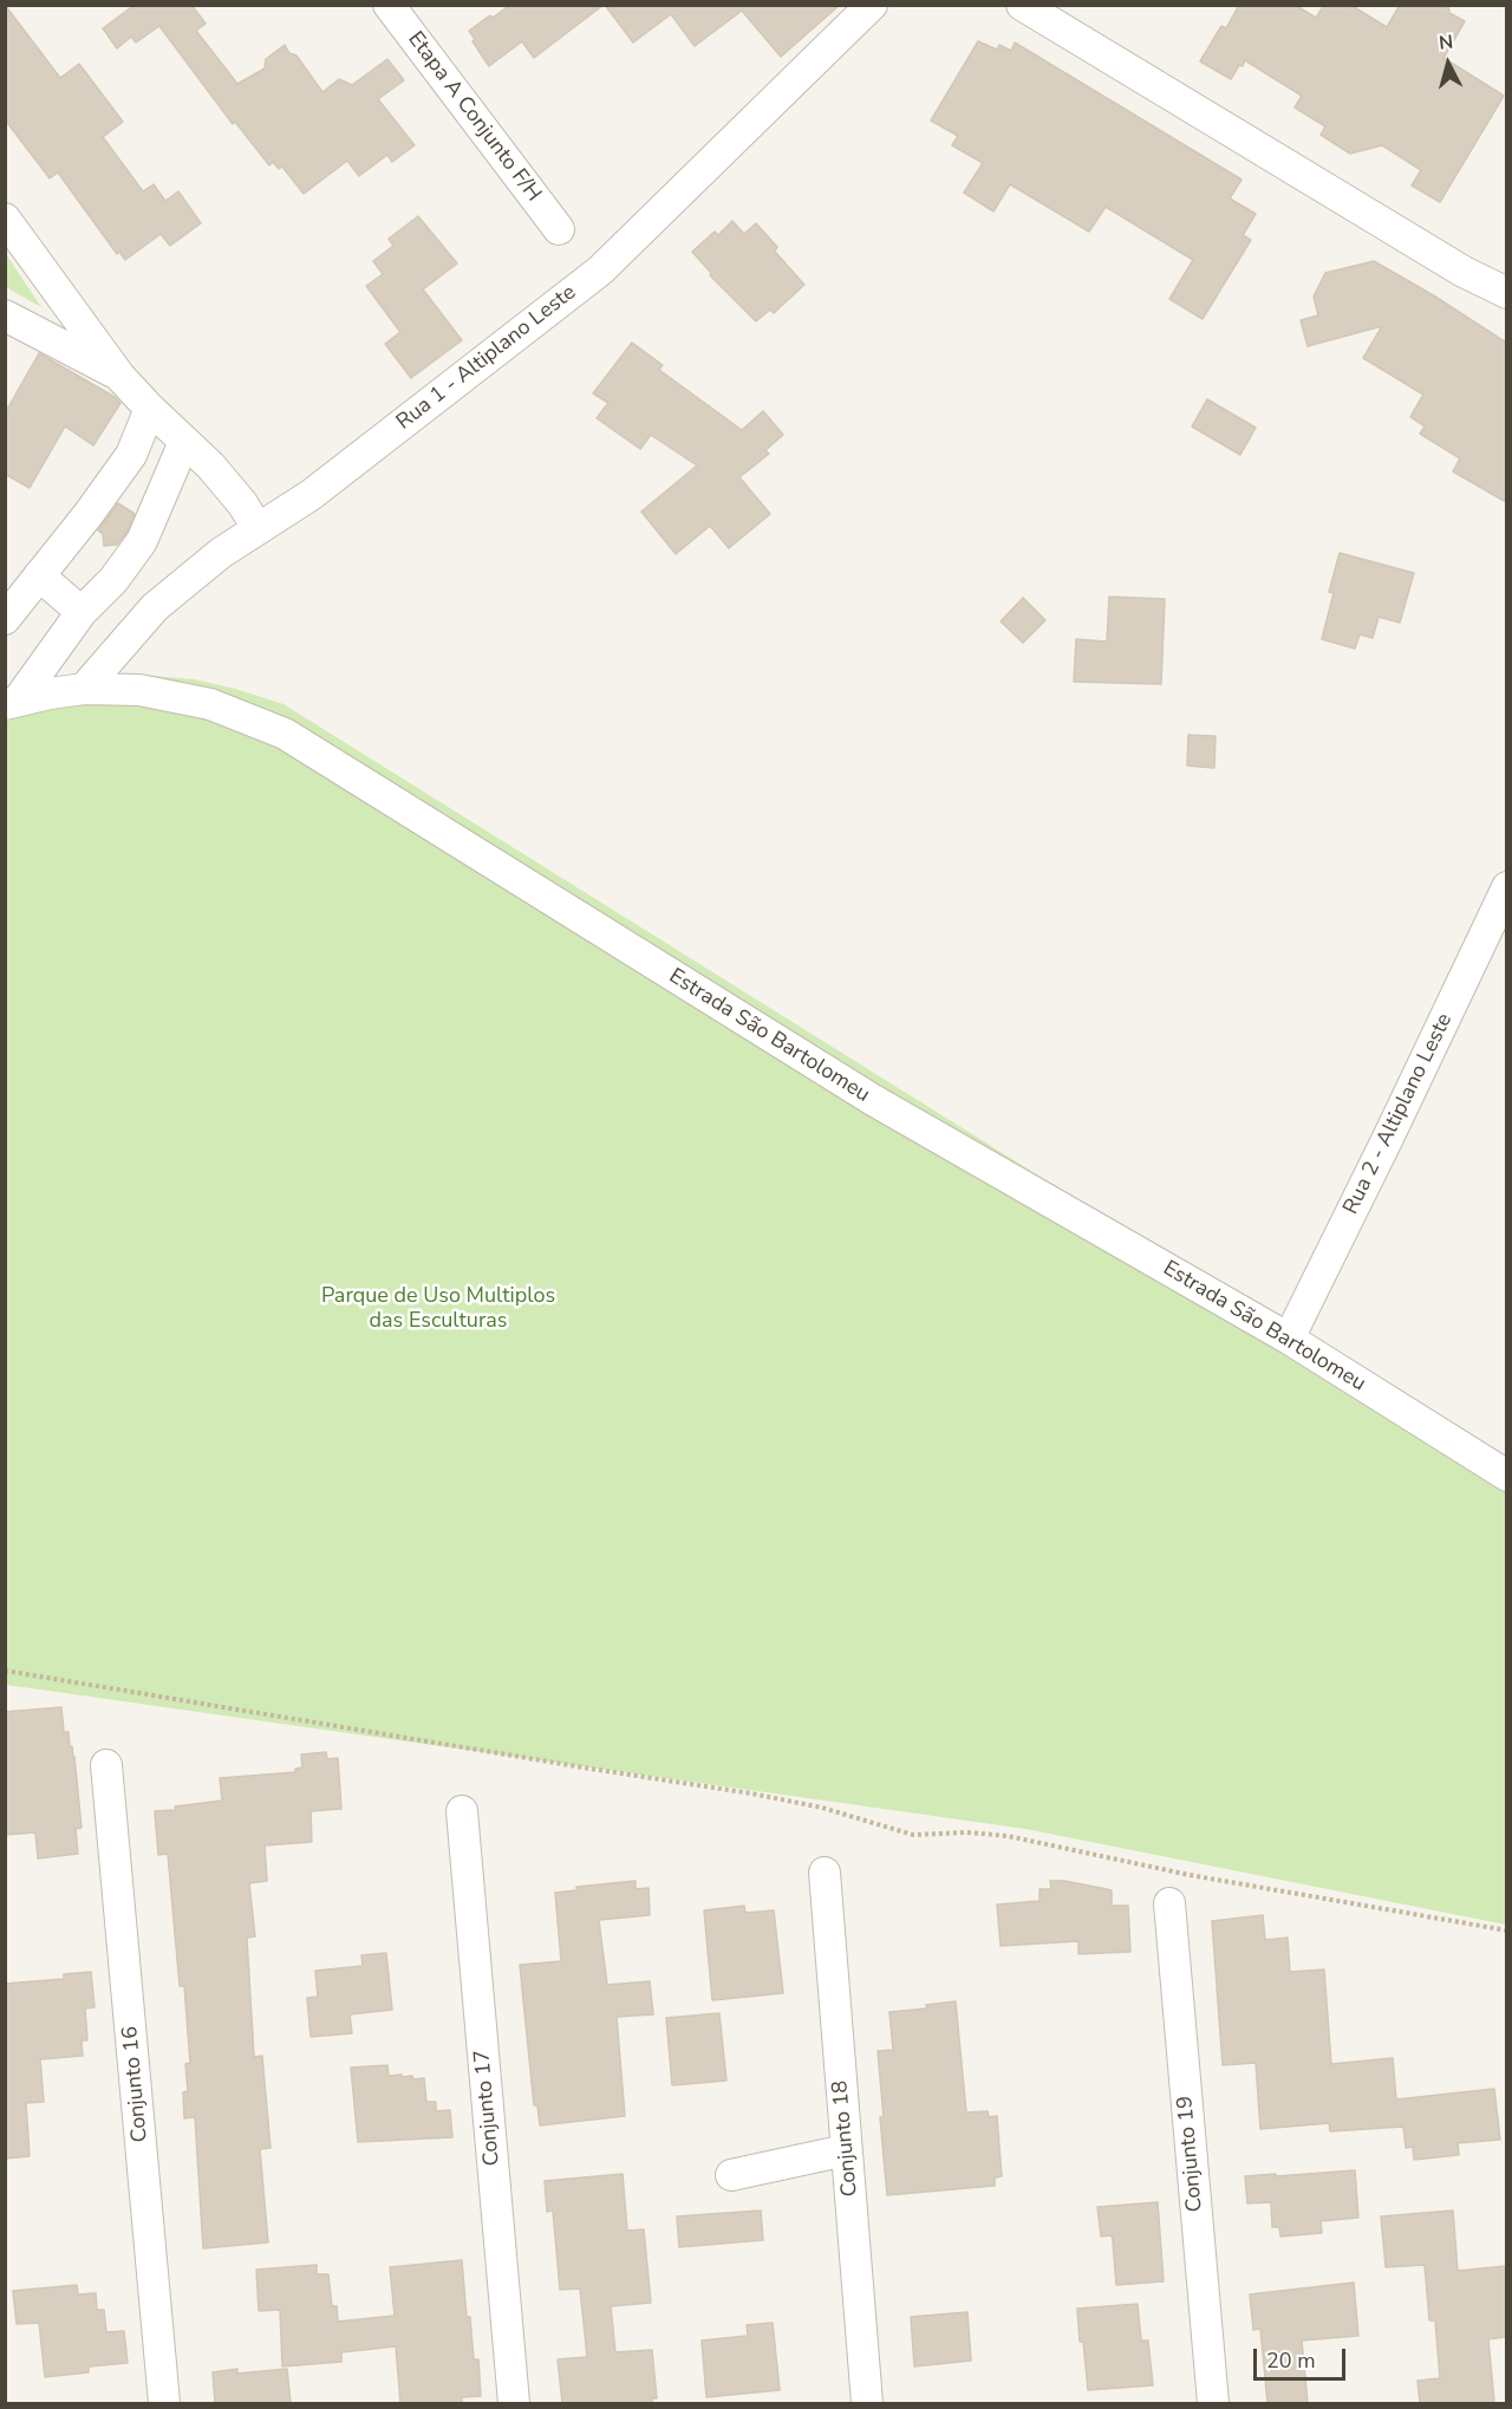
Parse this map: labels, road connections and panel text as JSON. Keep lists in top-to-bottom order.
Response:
{
  "streets": {
    "street": [
      "Etapa A Conjunto F/H",
      "Rua 1 - Altiplano Leste",
      "Estrada São Bartolomeu",
      "Rua 2 - Altiplano Leste",
      "Conjunto 16",
      "Conjunto 17",
      "Conjunto 18",
      "Conjunto 19"
    ]
  },
  "crossings": [
    ["Rua 1 - Altiplano Leste", "Estrada São Bartolomeu"],
    ["Estrada São Bartolomeu", "Rua 2 - Altiplano Leste"]
  ],
  "parks": ["Parque de Uso Multiplos das Esculturas"],
  "scale_bar": "20 m",
  "north": "top"
}
